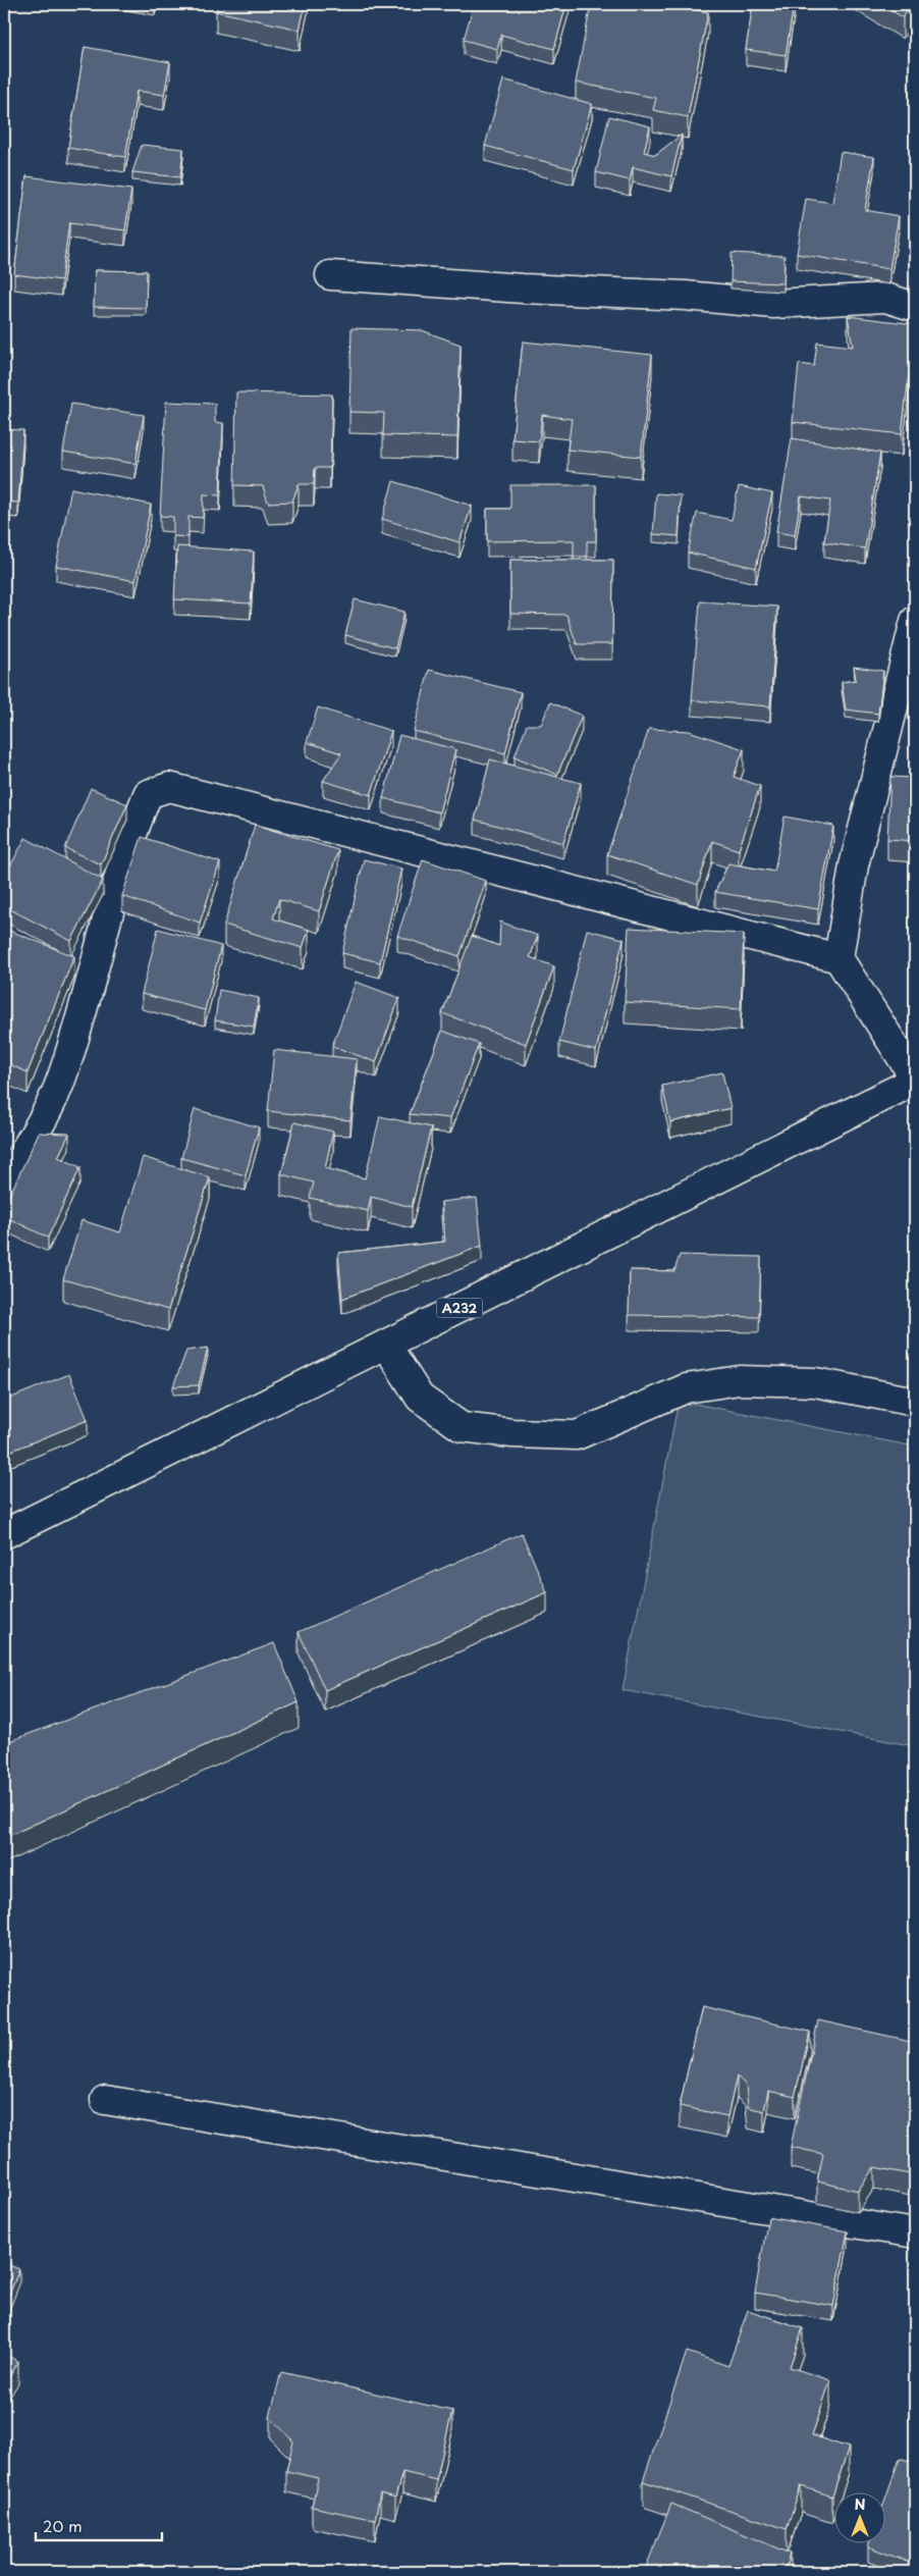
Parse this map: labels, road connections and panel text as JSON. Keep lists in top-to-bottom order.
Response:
{
  "streets": {
    "street": ["A232"]
  },
  "scale_bar": "20 m",
  "north": "top"
}
